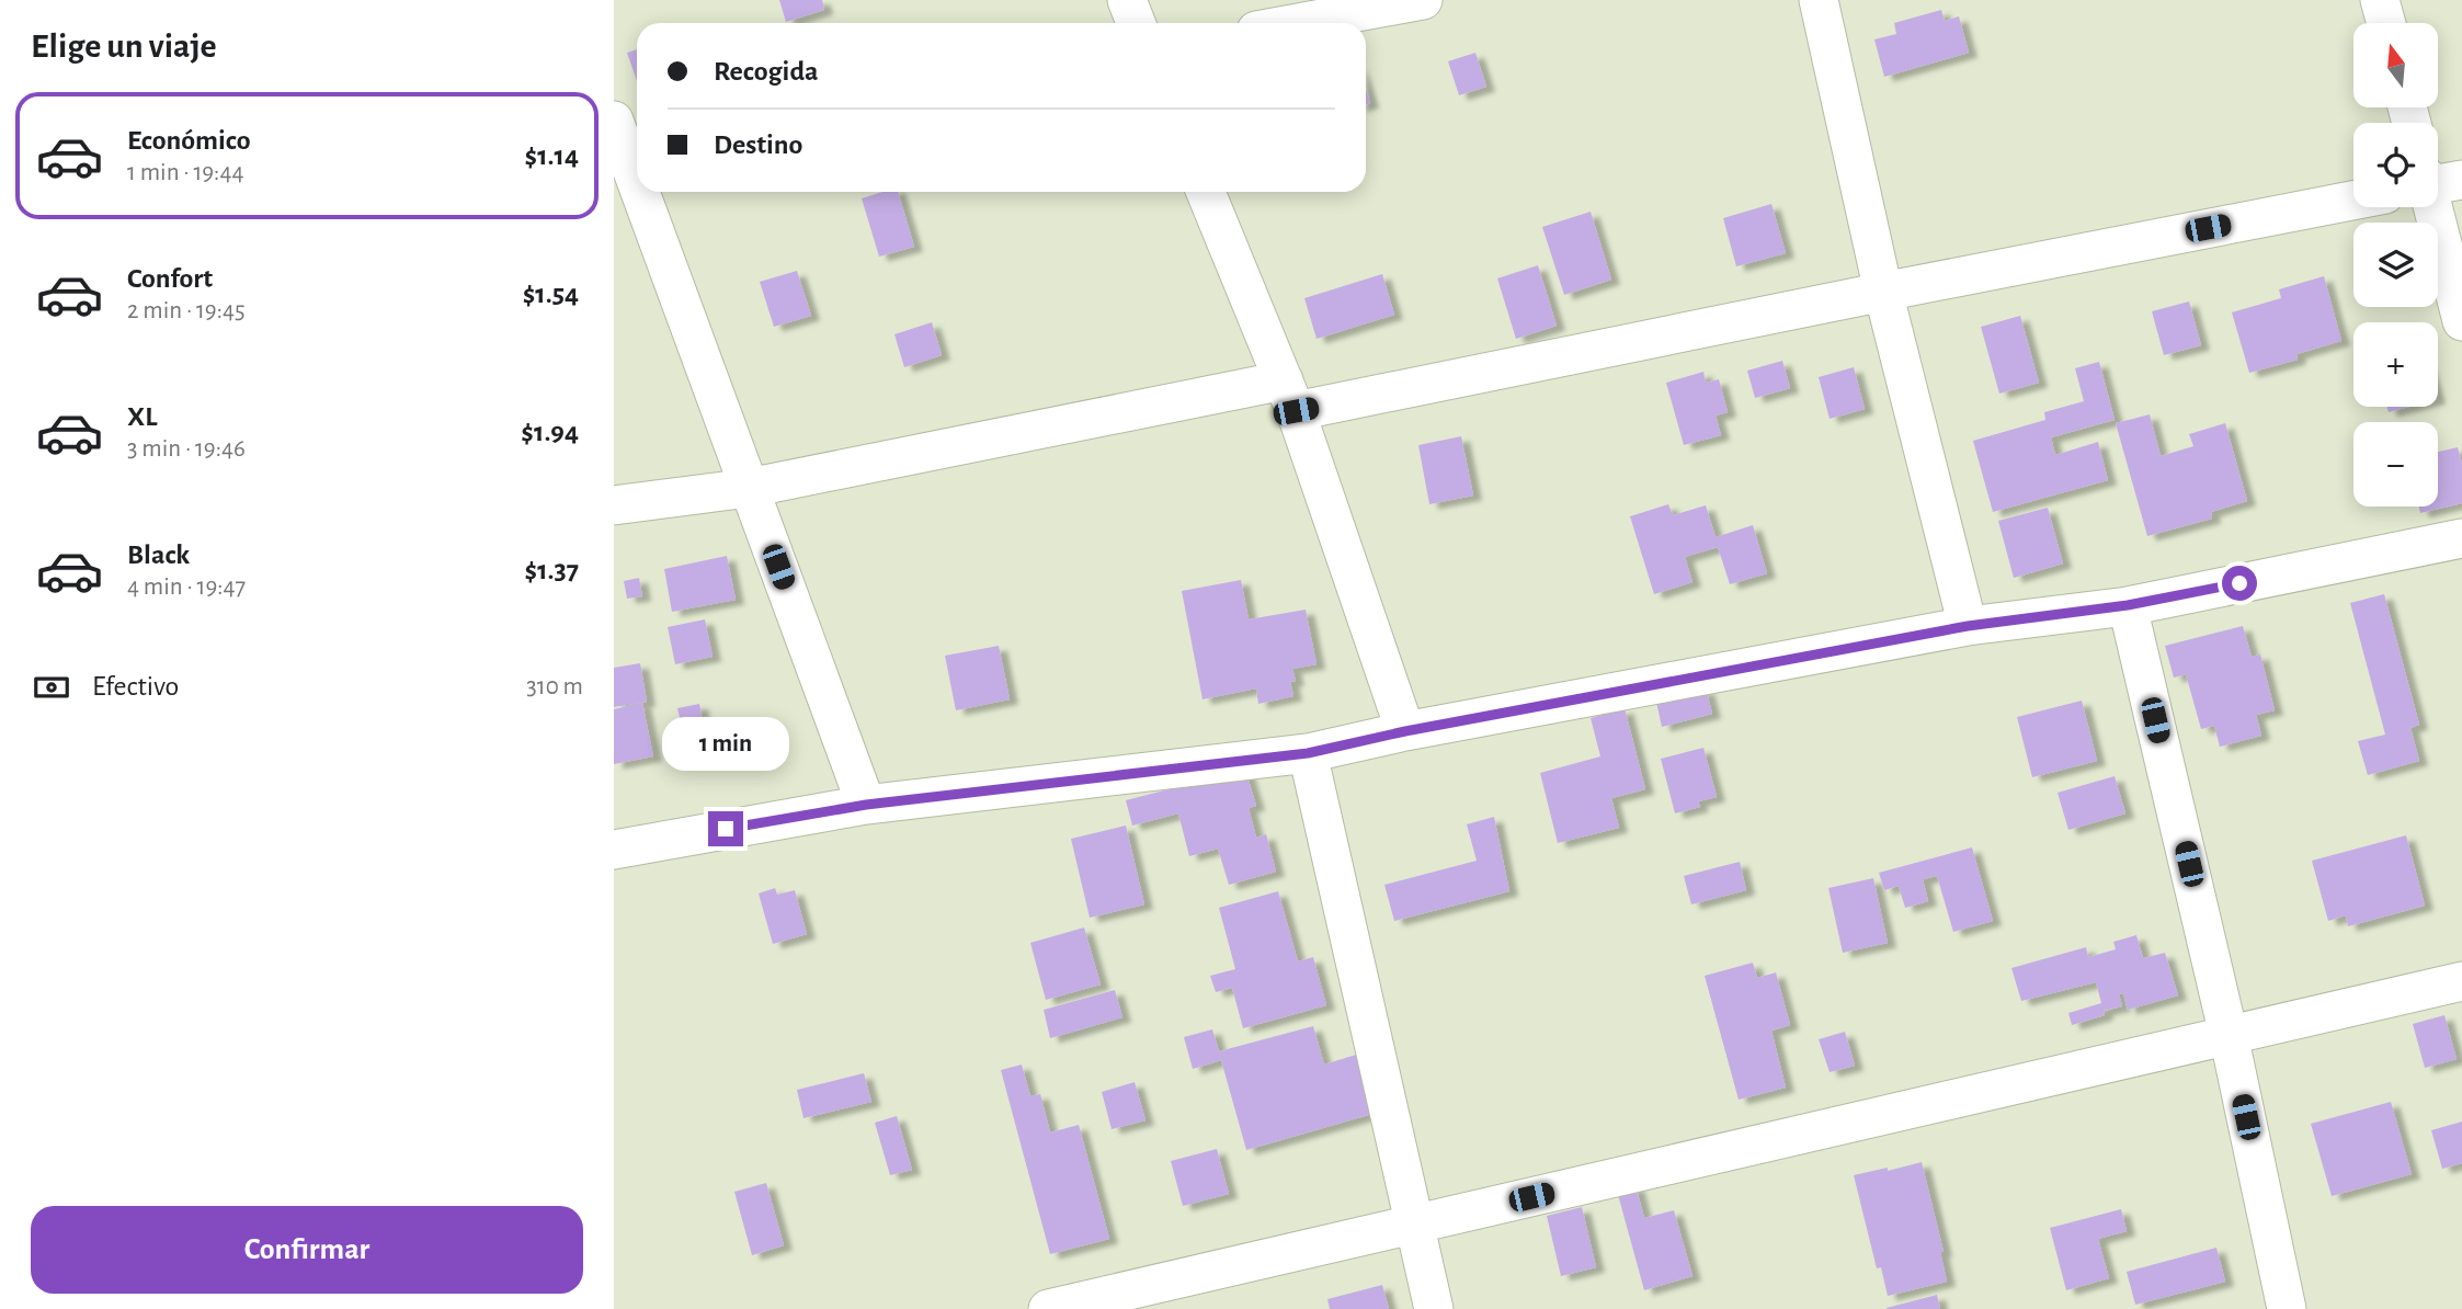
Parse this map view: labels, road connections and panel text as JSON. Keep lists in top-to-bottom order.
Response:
{
  "north": "top",
  "page": {
    "heading": "Elige un viaje",
    "map_buttons": ["+", "−"],
    "banner": ["Recogida", "Destino"],
    "list": [
      {
        "name": "Económico",
        "note": "1 min · 19:44",
        "value": "$1.14"
      },
      {
        "name": "Confort",
        "note": "2 min · 19:45",
        "value": "$1.54"
      },
      {
        "name": "XL",
        "note": "3 min · 19:46",
        "value": "$1.94"
      },
      {
        "name": "Black",
        "note": "4 min · 19:47",
        "value": "$1.37"
      }
    ],
    "pay": ["Efectivo", "310 m"],
    "bubble": "1 min",
    "buttons": "Confirmar"
  }
}
